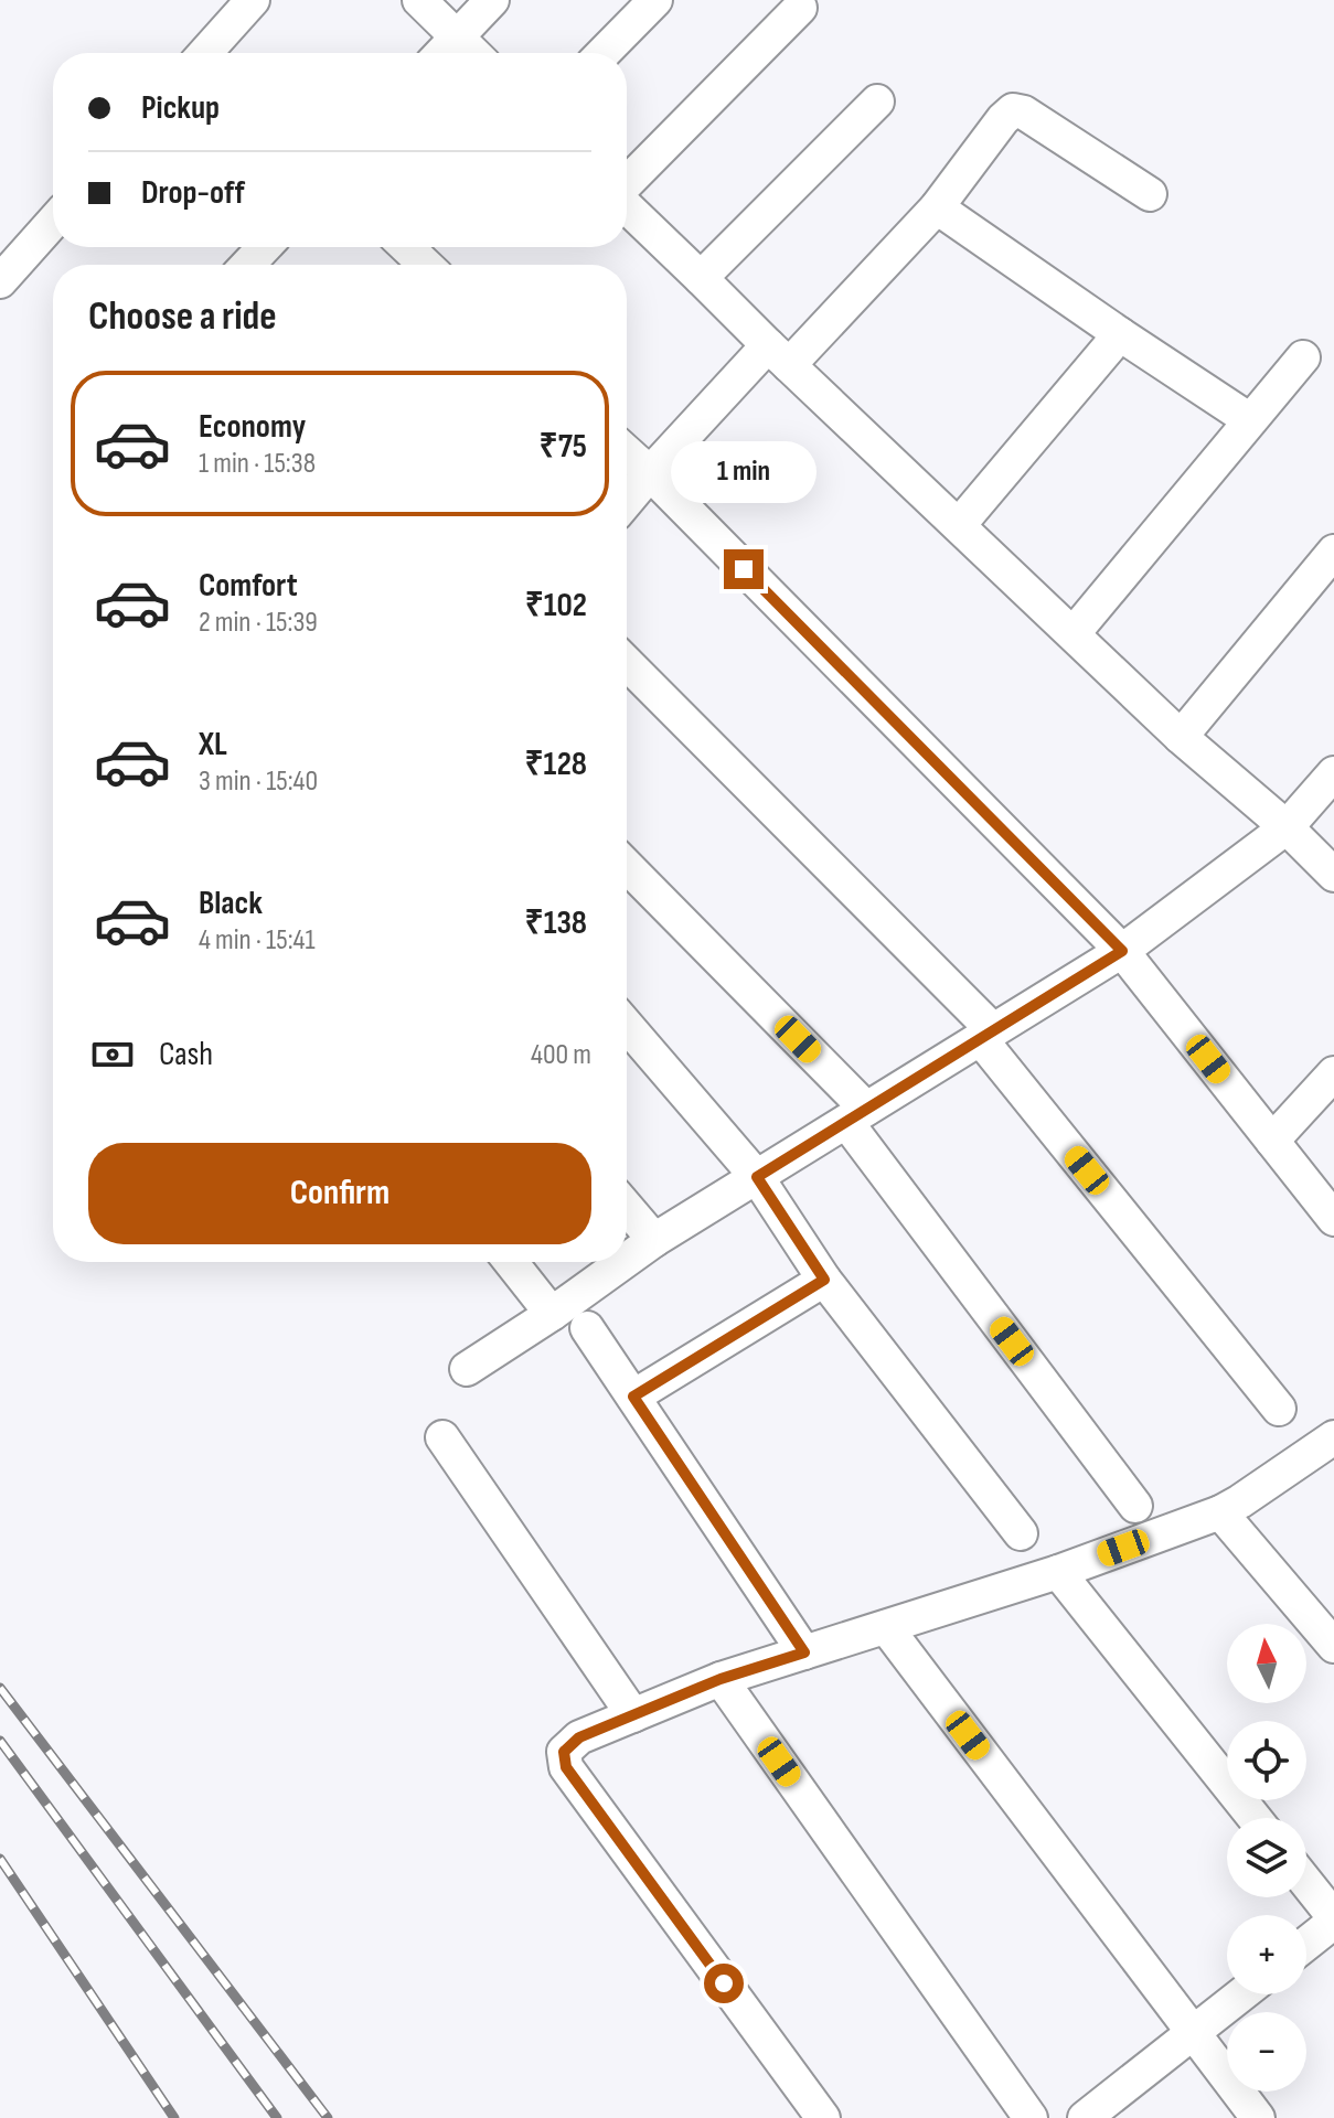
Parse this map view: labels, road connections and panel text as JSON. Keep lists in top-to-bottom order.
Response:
{
  "north": "top",
  "page": {
    "banner": ["Pickup", "Drop-off"],
    "heading": "Choose a ride",
    "list": [
      {
        "name": "Economy",
        "note": "1 min · 15:38",
        "value": "₹75"
      },
      {
        "name": "Comfort",
        "note": "2 min · 15:39",
        "value": "₹102"
      },
      {
        "name": "XL",
        "note": "3 min · 15:40",
        "value": "₹128"
      },
      {
        "name": "Black",
        "note": "4 min · 15:41",
        "value": "₹138"
      }
    ],
    "bubble": "1 min",
    "pay": ["Cash", "400 m"],
    "buttons": "Confirm",
    "map_buttons": ["+", "−"]
  }
}
